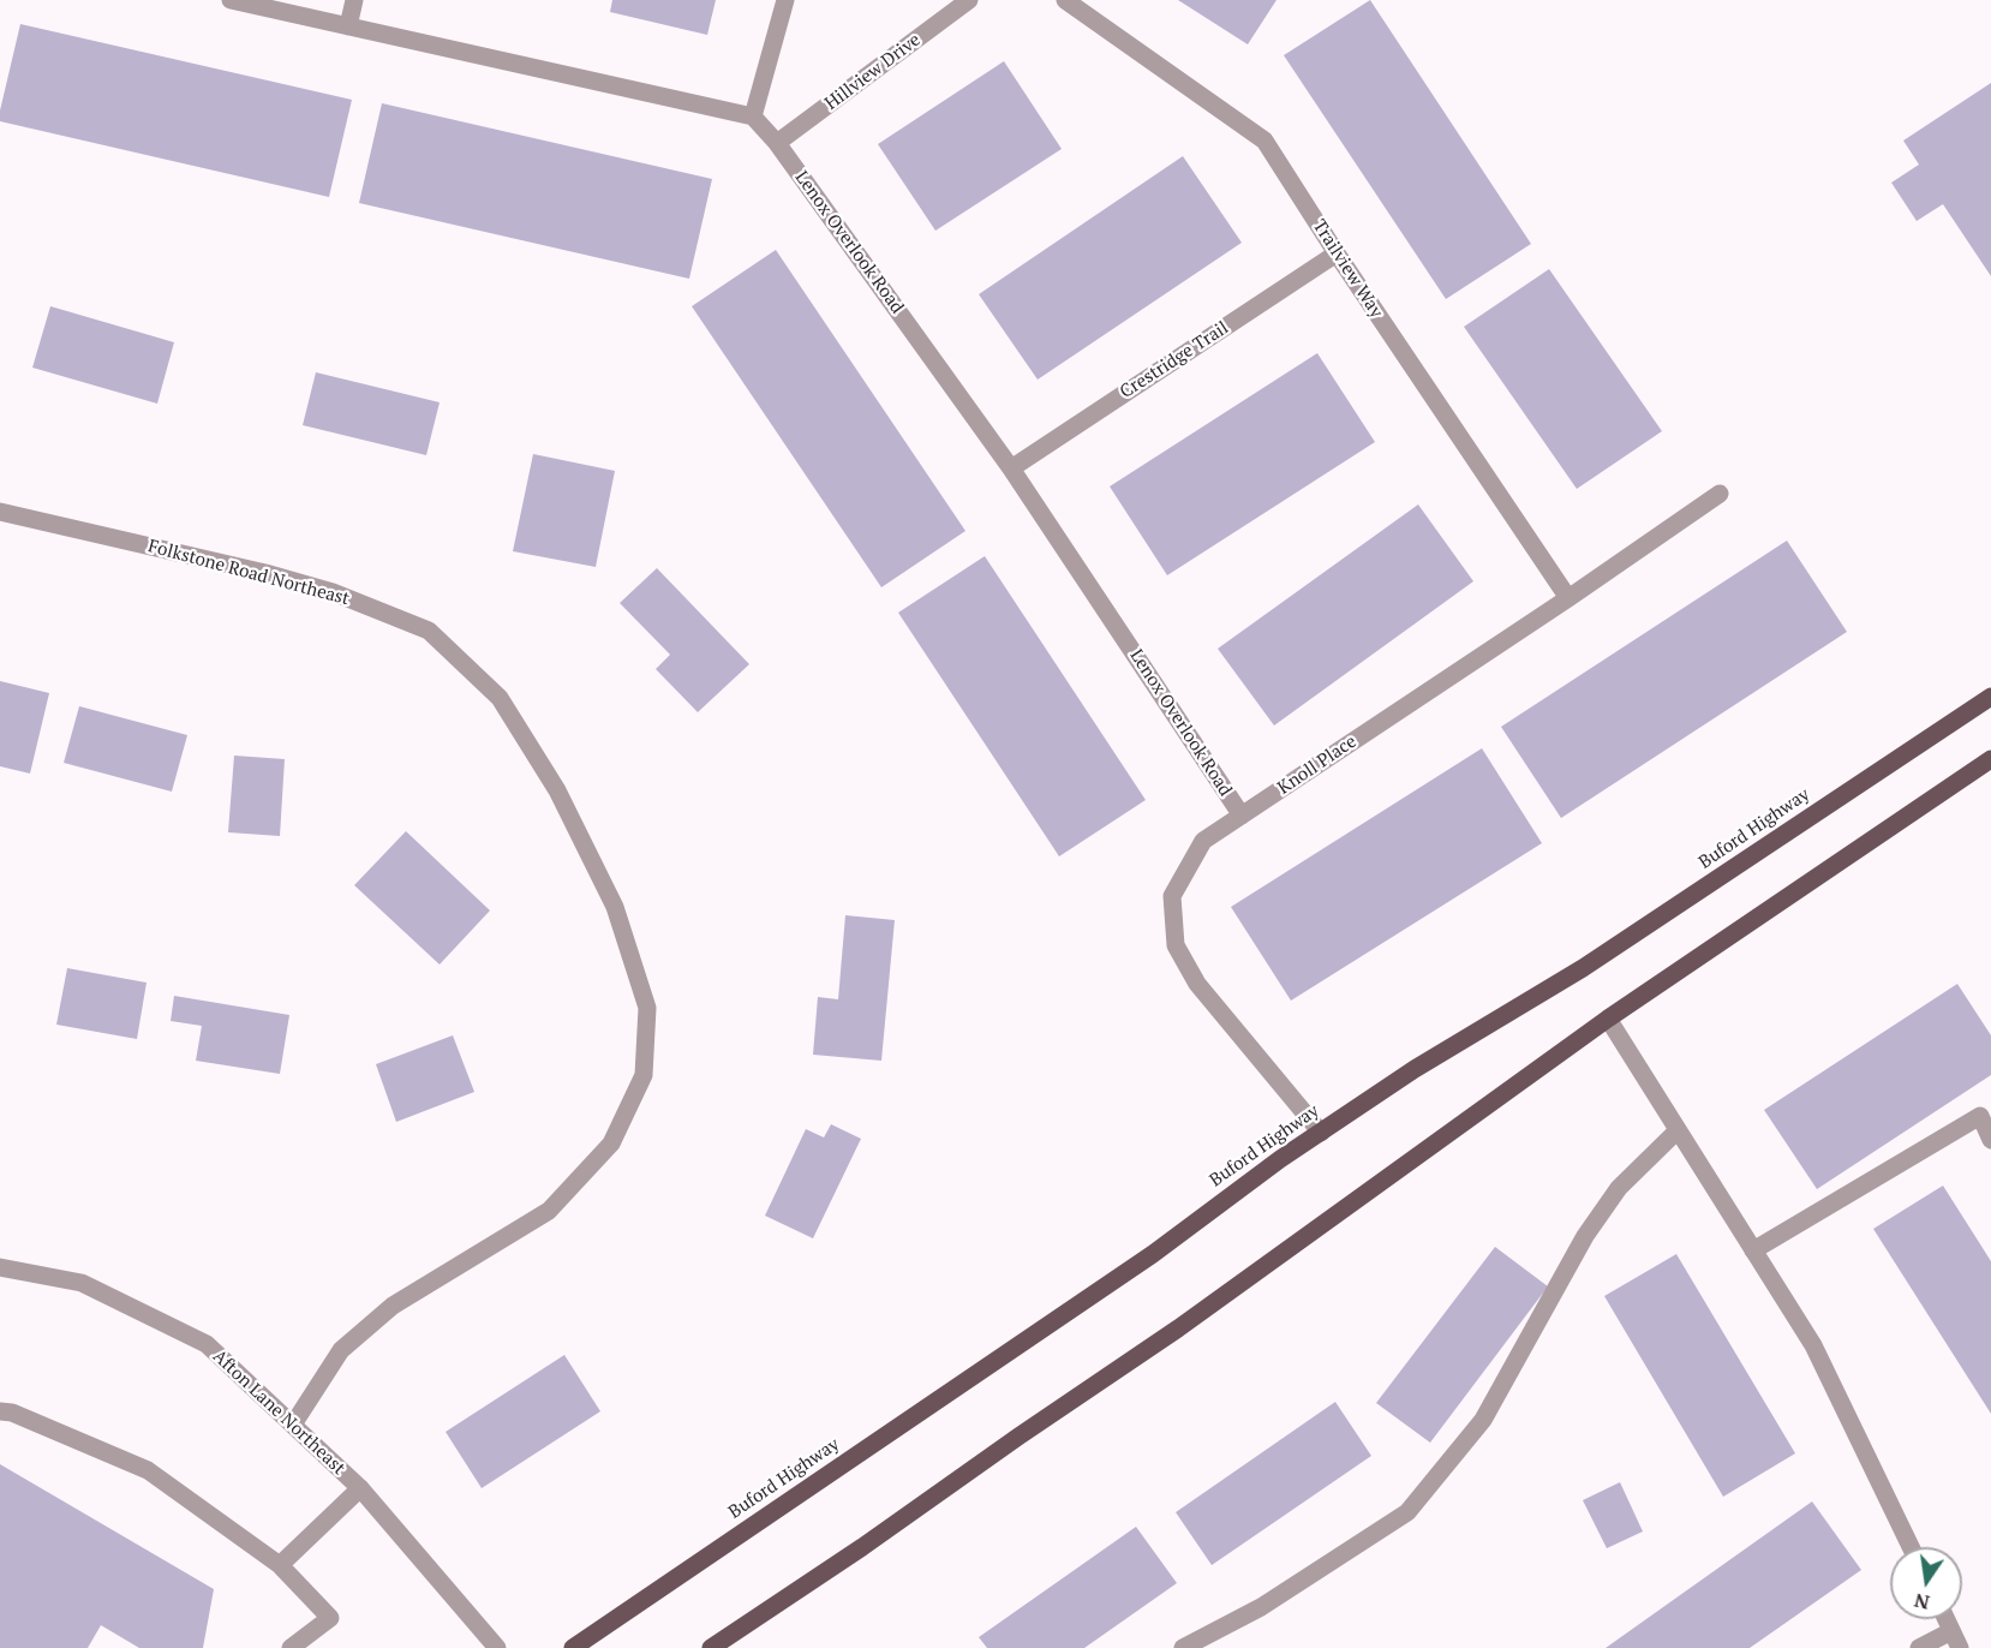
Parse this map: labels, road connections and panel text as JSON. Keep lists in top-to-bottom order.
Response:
{
  "streets": {
    "main road": ["Buford Highway"],
    "street": [
      "Hillview Drive",
      "Lenox Overlook Road",
      "Trailview Way",
      "Crestridge Trail",
      "Folkstone Road Northeast",
      "Knoll Place",
      "Afton Lane Northeast"
    ]
  },
  "crossings": [
    ["Hillview Drive", "Lenox Overlook Road"],
    ["Lenox Overlook Road", "Crestridge Trail"],
    ["Lenox Overlook Road", "Knoll Place"],
    ["Trailview Way", "Crestridge Trail"],
    ["Trailview Way", "Knoll Place"],
    ["Folkstone Road Northeast", "Afton Lane Northeast"],
    ["Knoll Place", "Buford Highway"]
  ],
  "north": "bottom"
}
